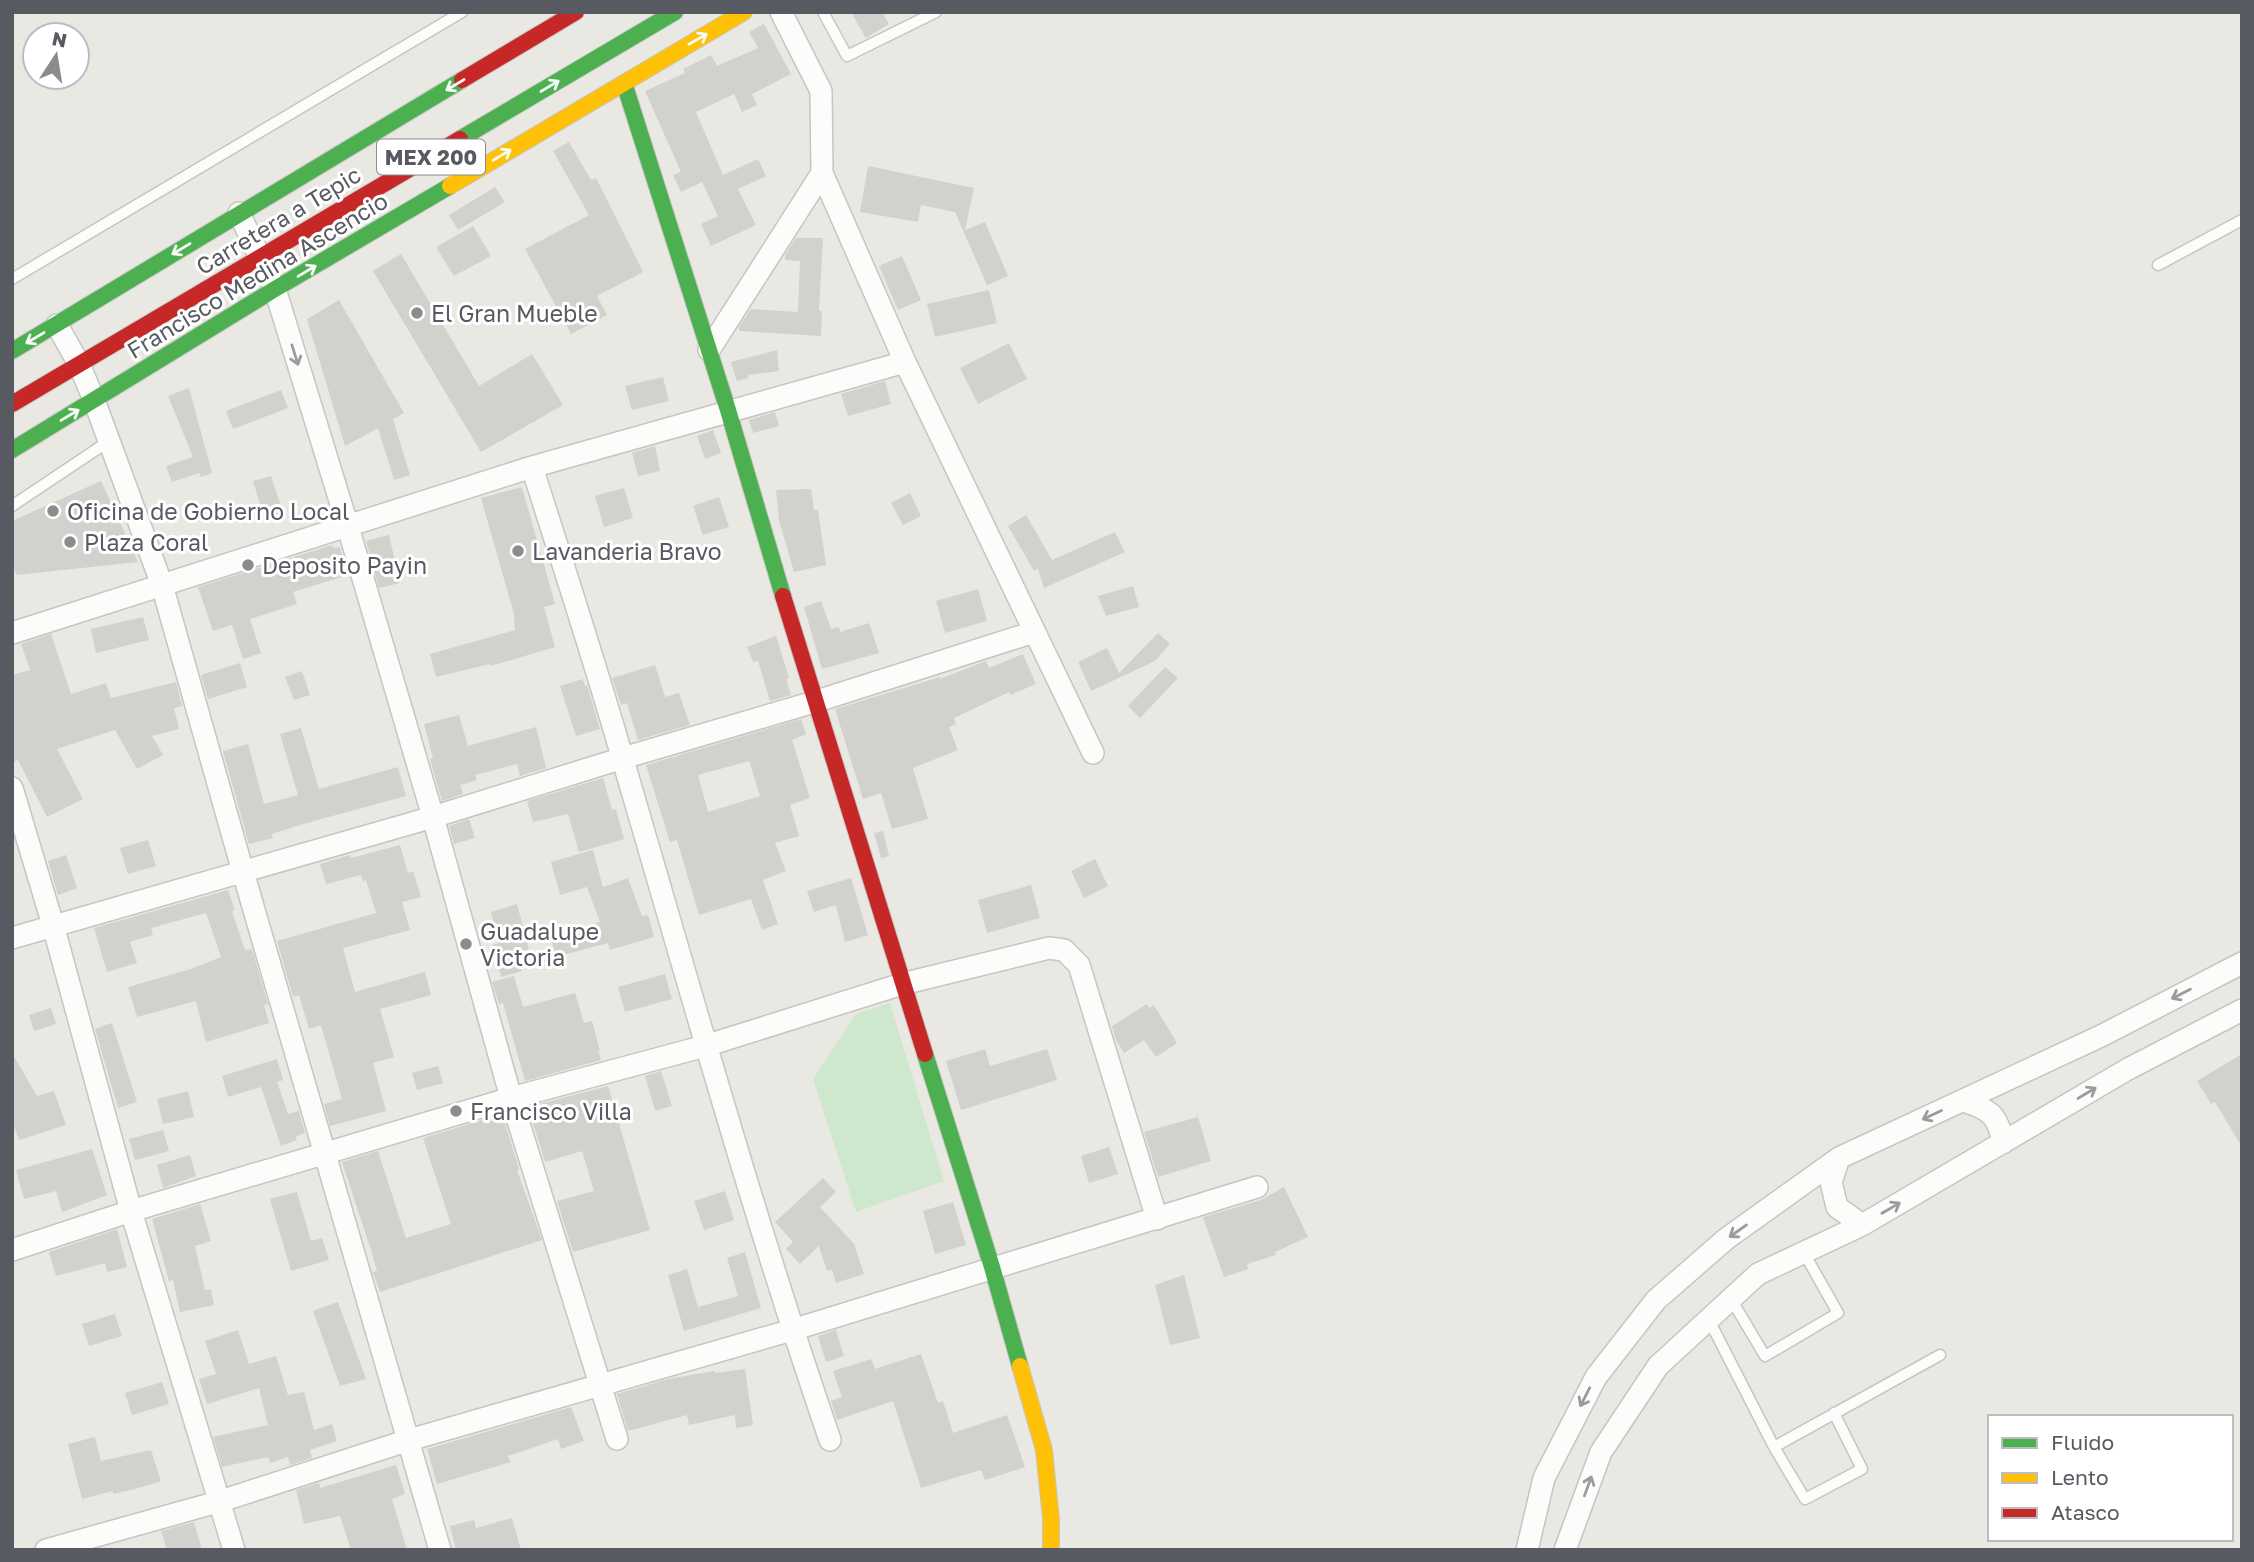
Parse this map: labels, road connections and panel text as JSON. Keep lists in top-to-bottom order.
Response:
{
  "streets": {
    "main road": ["MEX 200", "Carretera a Tepic", "Francisco Medina Ascencio"]
  },
  "one_way": ["Francisco Medina Ascencio"],
  "places": [
    "El Gran Mueble",
    "Oficina de Gobierno Local",
    "Plaza Coral",
    "Lavanderia Bravo",
    "Deposito Payin",
    "Guadalupe Victoria",
    "Francisco Villa"
  ],
  "legend": ["Fluido", "Lento", "Atasco"],
  "north": "top"
}
